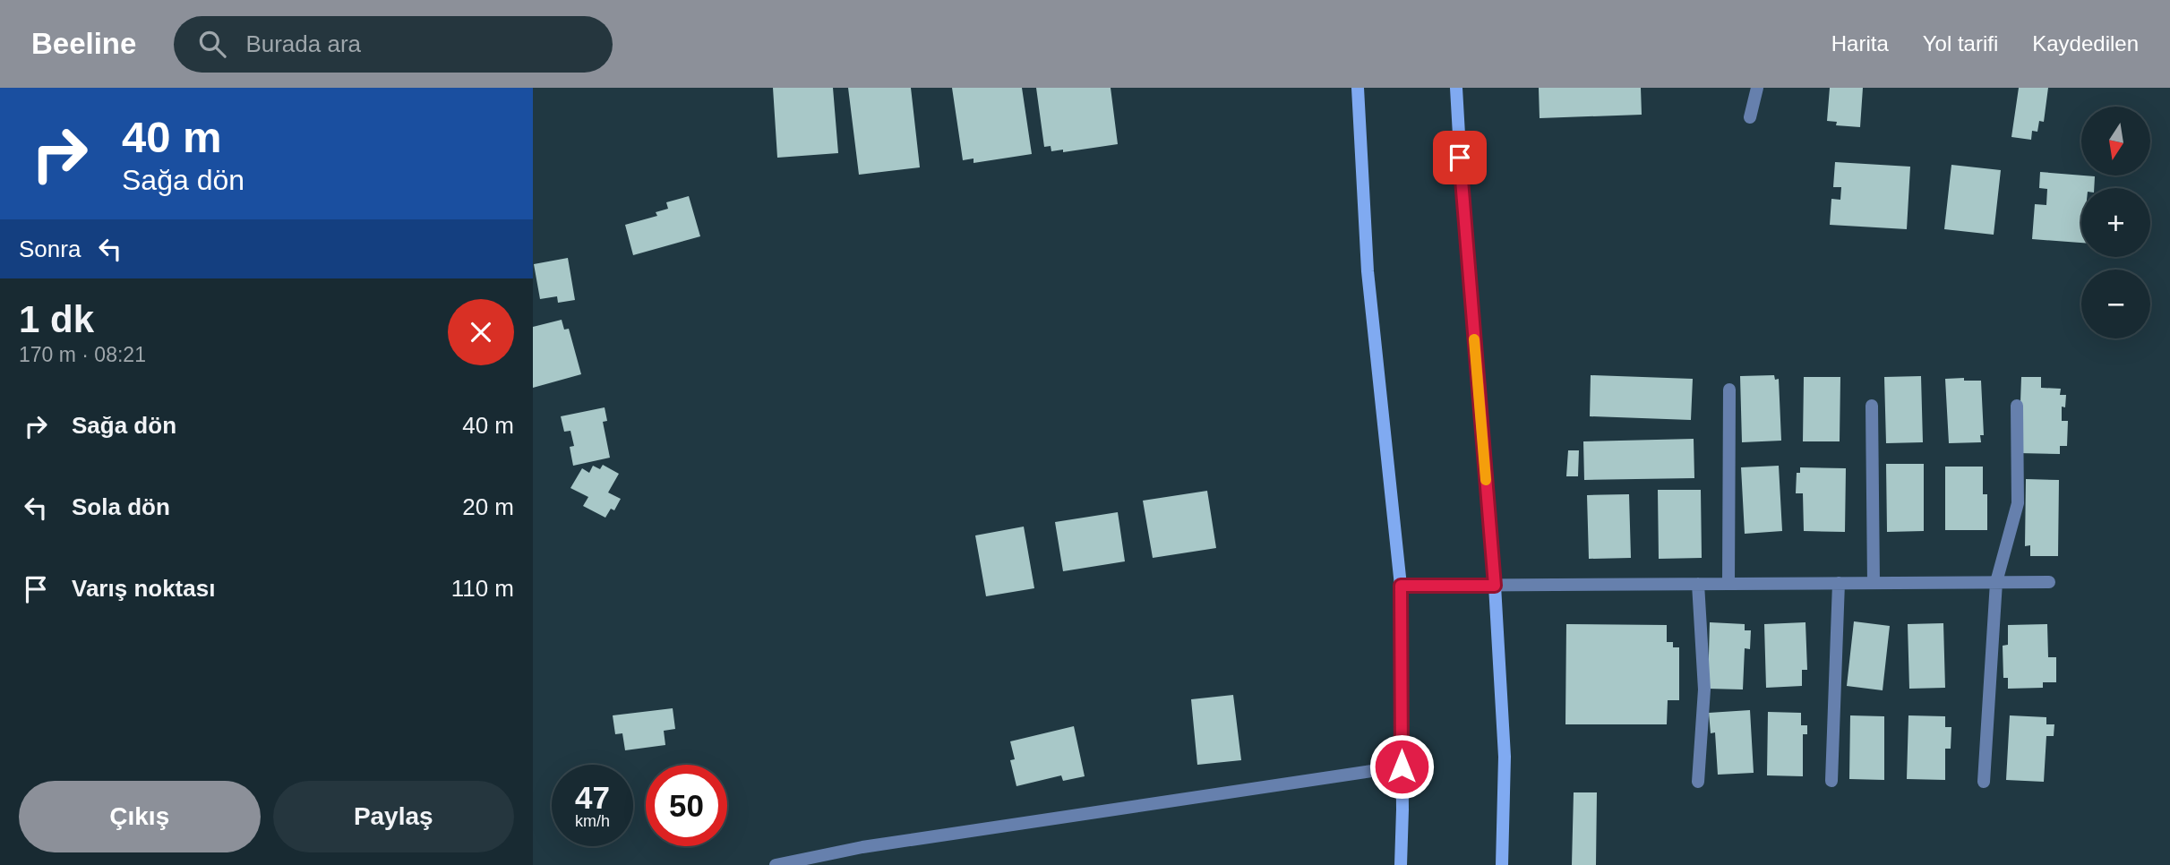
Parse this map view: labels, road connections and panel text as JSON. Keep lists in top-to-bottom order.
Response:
{
  "north": "bottom",
  "page": {
    "header": "Beeline",
    "search": "Burada ara",
    "nav": ["Harita", "Yol tarifi", "Kaydedilen"],
    "turn": ["40 m", "Sağa dön"],
    "map_buttons": ["+", "−"],
    "then": "Sonra",
    "heading": ["1 dk", "170 m · 08:21"],
    "list": [
      {
        "name": "Sağa dön",
        "value": "40 m"
      },
      {
        "name": "Sola dön",
        "value": "20 m"
      },
      {
        "name": "Varış noktası",
        "value": "110 m"
      }
    ],
    "speed": "47 km/h",
    "limit": "50",
    "buttons": ["Çıkış", "Paylaş"]
  }
}
